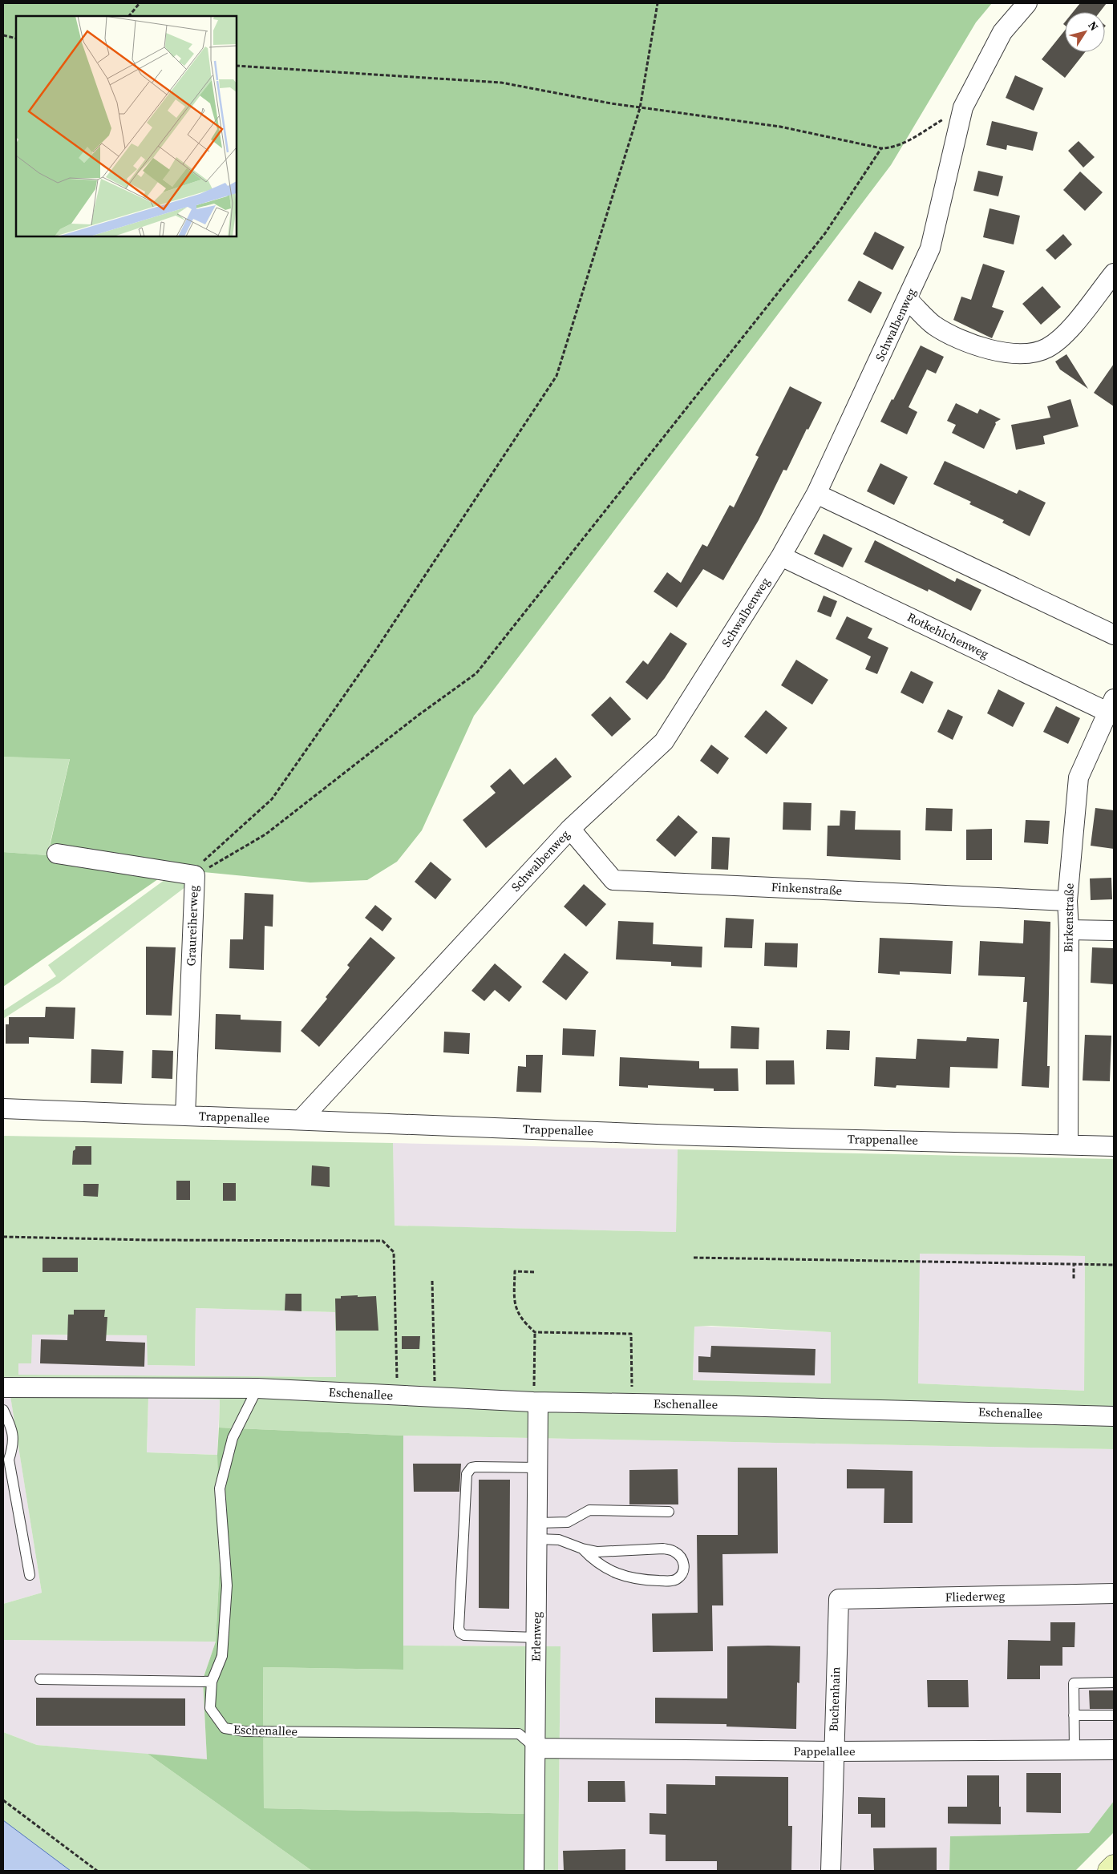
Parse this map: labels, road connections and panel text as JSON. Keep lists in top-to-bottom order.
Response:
{
  "streets": {
    "street": [
      "Schwalbenweg",
      "Rotkehlchenweg",
      "Finkenstraße",
      "Birkenstraße",
      "Graureiherweg",
      "Trappenallee",
      "Eschenallee",
      "Fliederweg",
      "Erlenweg",
      "Buchenhain",
      "Pappelallee"
    ]
  },
  "crossings": [
    ["Schwalbenweg", "Rotkehlchenweg"],
    ["Schwalbenweg", "Finkenstraße"],
    ["Schwalbenweg", "Trappenallee"],
    ["Rotkehlchenweg", "Birkenstraße"],
    ["Finkenstraße", "Birkenstraße"],
    ["Birkenstraße", "Trappenallee"],
    ["Graureiherweg", "Trappenallee"],
    ["Eschenallee", "Erlenweg"],
    ["Eschenallee", "Pappelallee"],
    ["Fliederweg", "Buchenhain"],
    ["Erlenweg", "Pappelallee"],
    ["Buchenhain", "Pappelallee"]
  ],
  "north": "top right"
}
